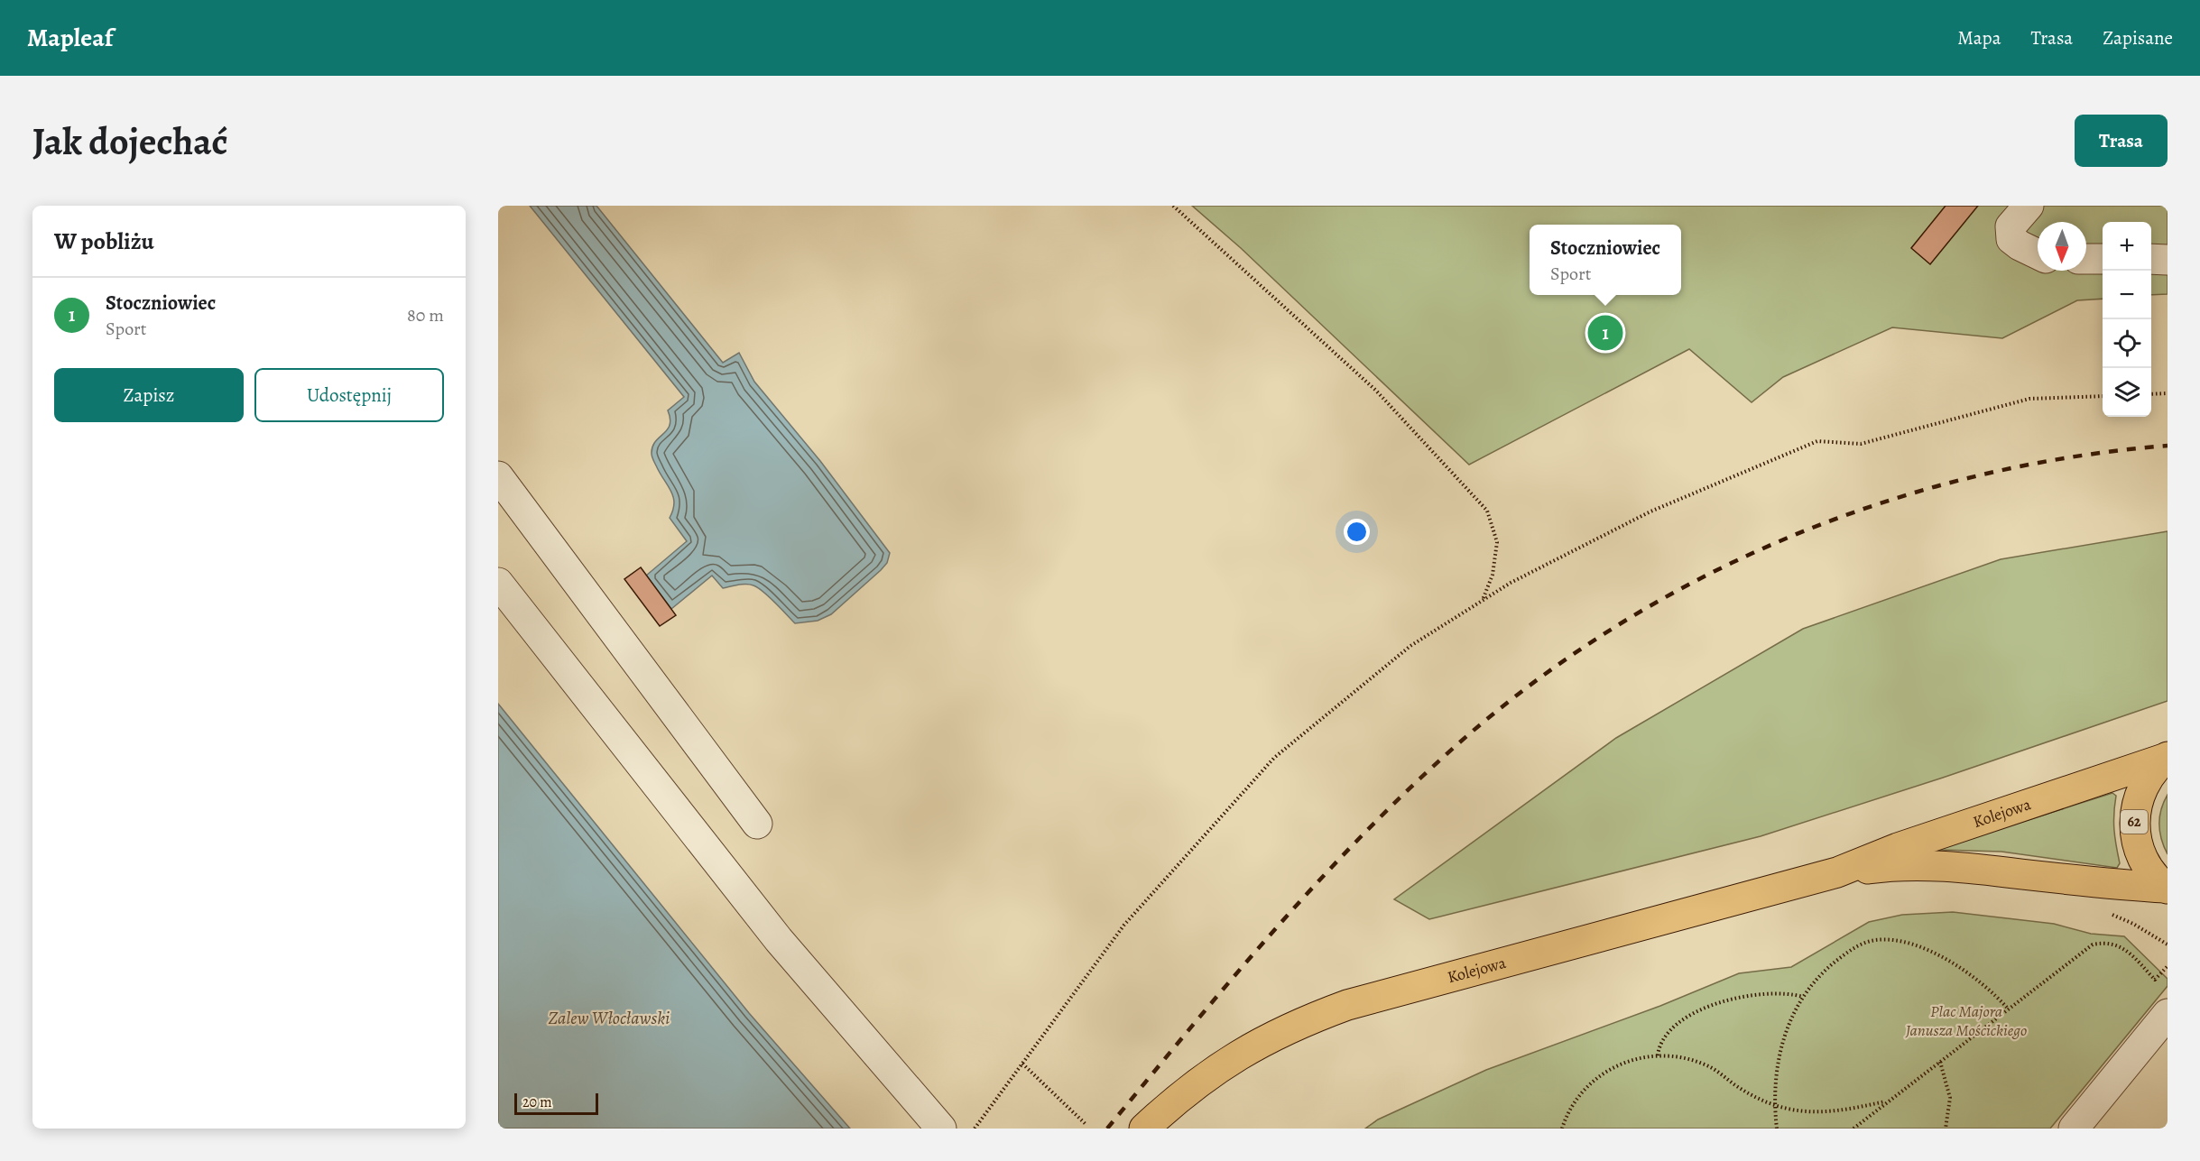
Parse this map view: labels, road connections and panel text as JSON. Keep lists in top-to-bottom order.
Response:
{
  "streets": {
    "main road": ["Kolejowa", "62"]
  },
  "crossings": [
    ["Kolejowa", "62"]
  ],
  "water": ["Zalew Włocławski"],
  "parks": ["Plac Majora Janusza Mościckiego"],
  "scale_bar": "20 m",
  "north": "bottom",
  "page": {
    "header": "Mapleaf",
    "nav": ["Mapa", "Trasa", "Zapisane"],
    "buttons": [
      "Trasa",
      ["Zapisz", "Udostępnij"]
    ],
    "title": "Jak dojechać",
    "heading": "W pobliżu",
    "map_buttons": ["+", "−"],
    "popup": ["Stoczniowiec", "Sport"],
    "list": [
      {
        "mark": "1",
        "name": "Stoczniowiec",
        "note": "Sport",
        "value": "80 m"
      }
    ],
    "pins": "1",
    "scale": "20 m"
  }
}
